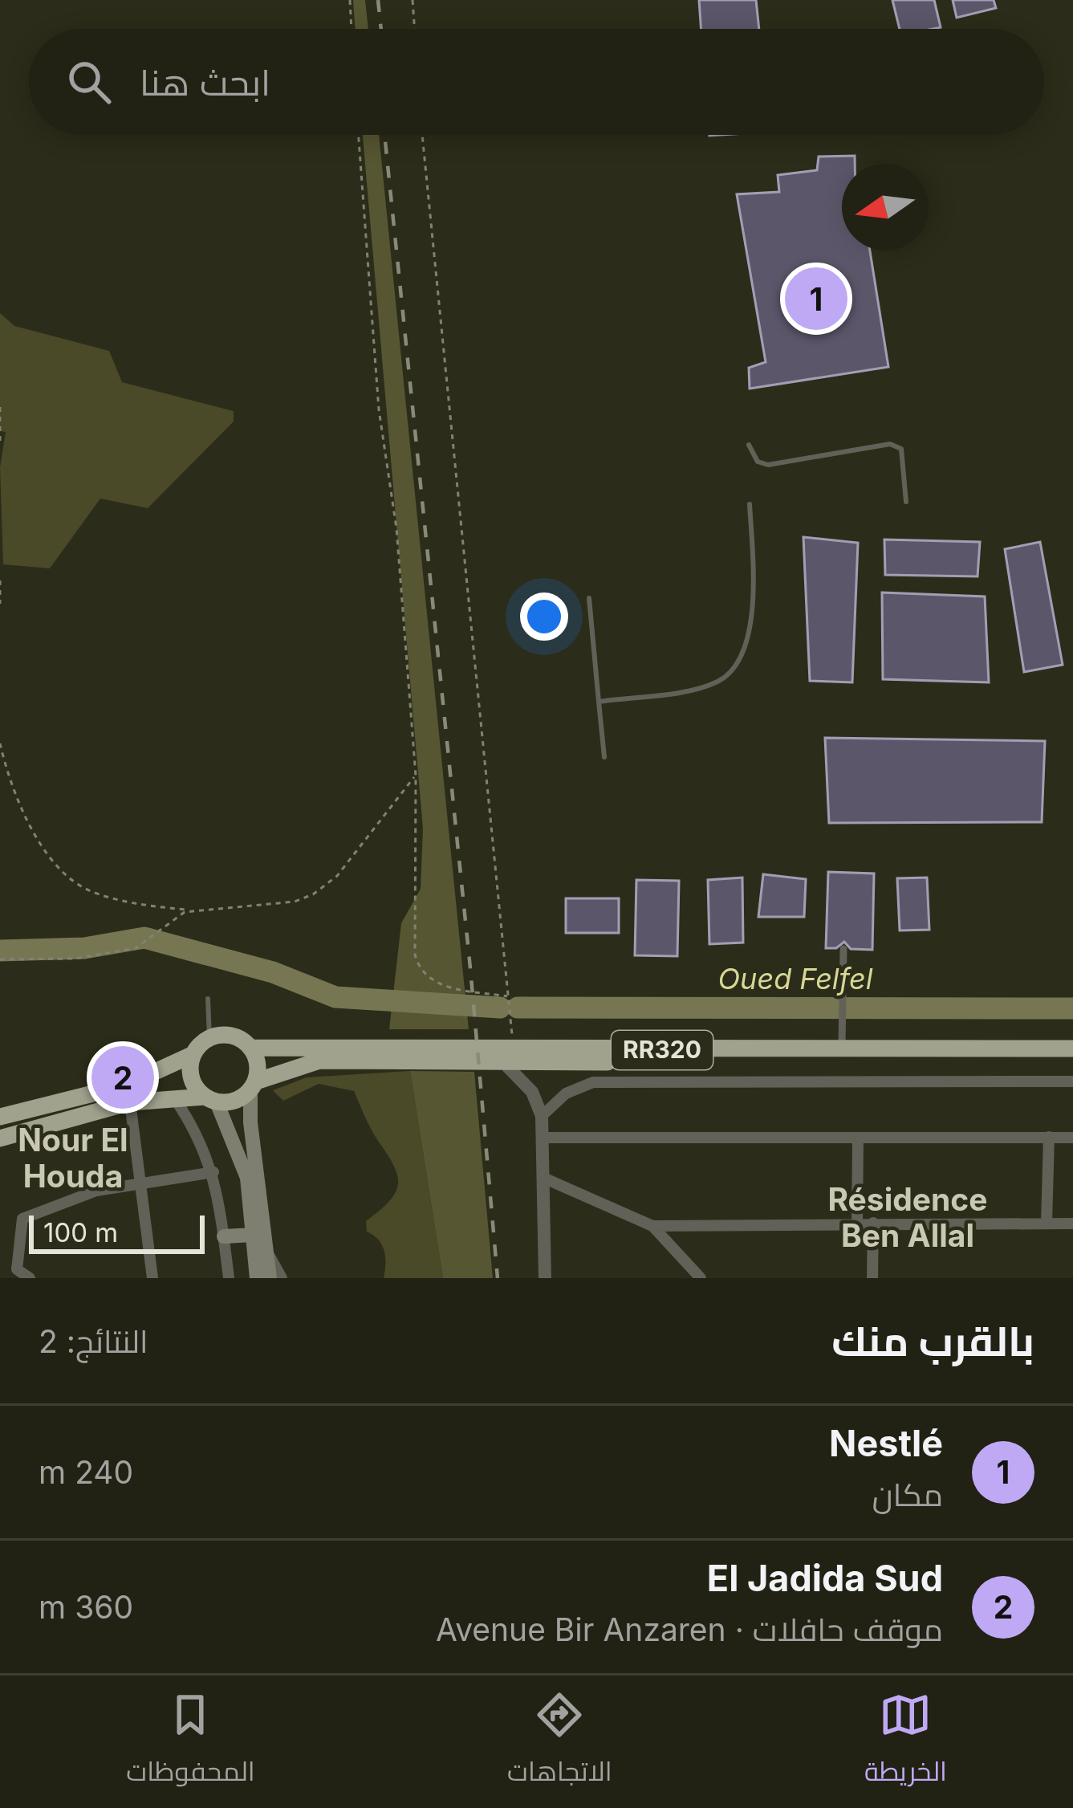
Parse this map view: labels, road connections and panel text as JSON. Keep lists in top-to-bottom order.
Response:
{
  "streets": {
    "highway": ["RR320"]
  },
  "districts": ["Nour El Houda", "Résidence Ben Allal"],
  "water": ["Oued Felfel"],
  "scale_bar": "100 m",
  "north": "left",
  "page": {
    "search": "ابحث هنا",
    "pins": ["1", "2"],
    "scale": "100 m",
    "heading": ["بالقرب منك", "النتائج: 2"],
    "list": [
      {
        "mark": "1",
        "name": "Nestlé",
        "note": "مكان",
        "value": "240 m"
      },
      {
        "mark": "2",
        "name": "El Jadida Sud",
        "note": "موقف حافلات · Avenue Bir Anzaren",
        "value": "360 m"
      }
    ],
    "nav": ["الخريطة", "الاتجاهات", "المحفوظات"]
  }
}
